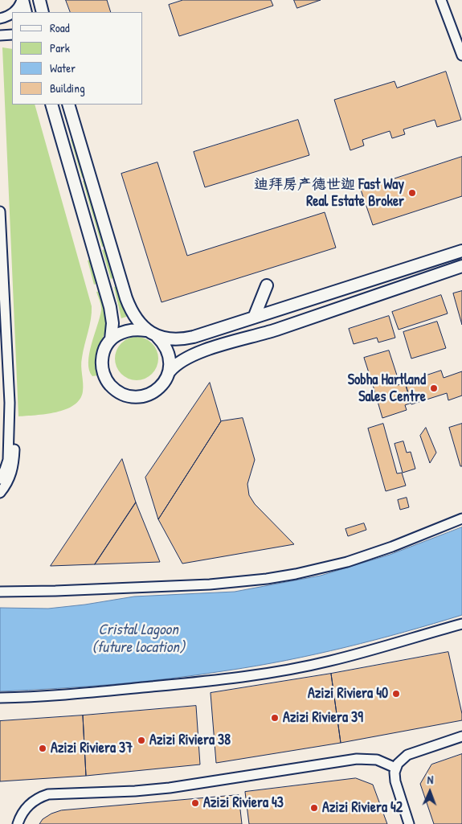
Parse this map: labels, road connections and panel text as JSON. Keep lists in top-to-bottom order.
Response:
{
  "water": ["Cristal Lagoon (future location)"],
  "places": [
    "迪拜房产德世迦 Fast Way Real Estate Broker",
    "Sobha Hartland Sales Centre",
    "Azizi Riviera 40",
    "Azizi Riviera 39",
    "Azizi Riviera 38",
    "Azizi Riviera 37",
    "Azizi Riviera 43",
    "Azizi Riviera 42"
  ],
  "legend": [
    "Road",
    "Park",
    "Water",
    "Building"
  ],
  "north": "top"
}
